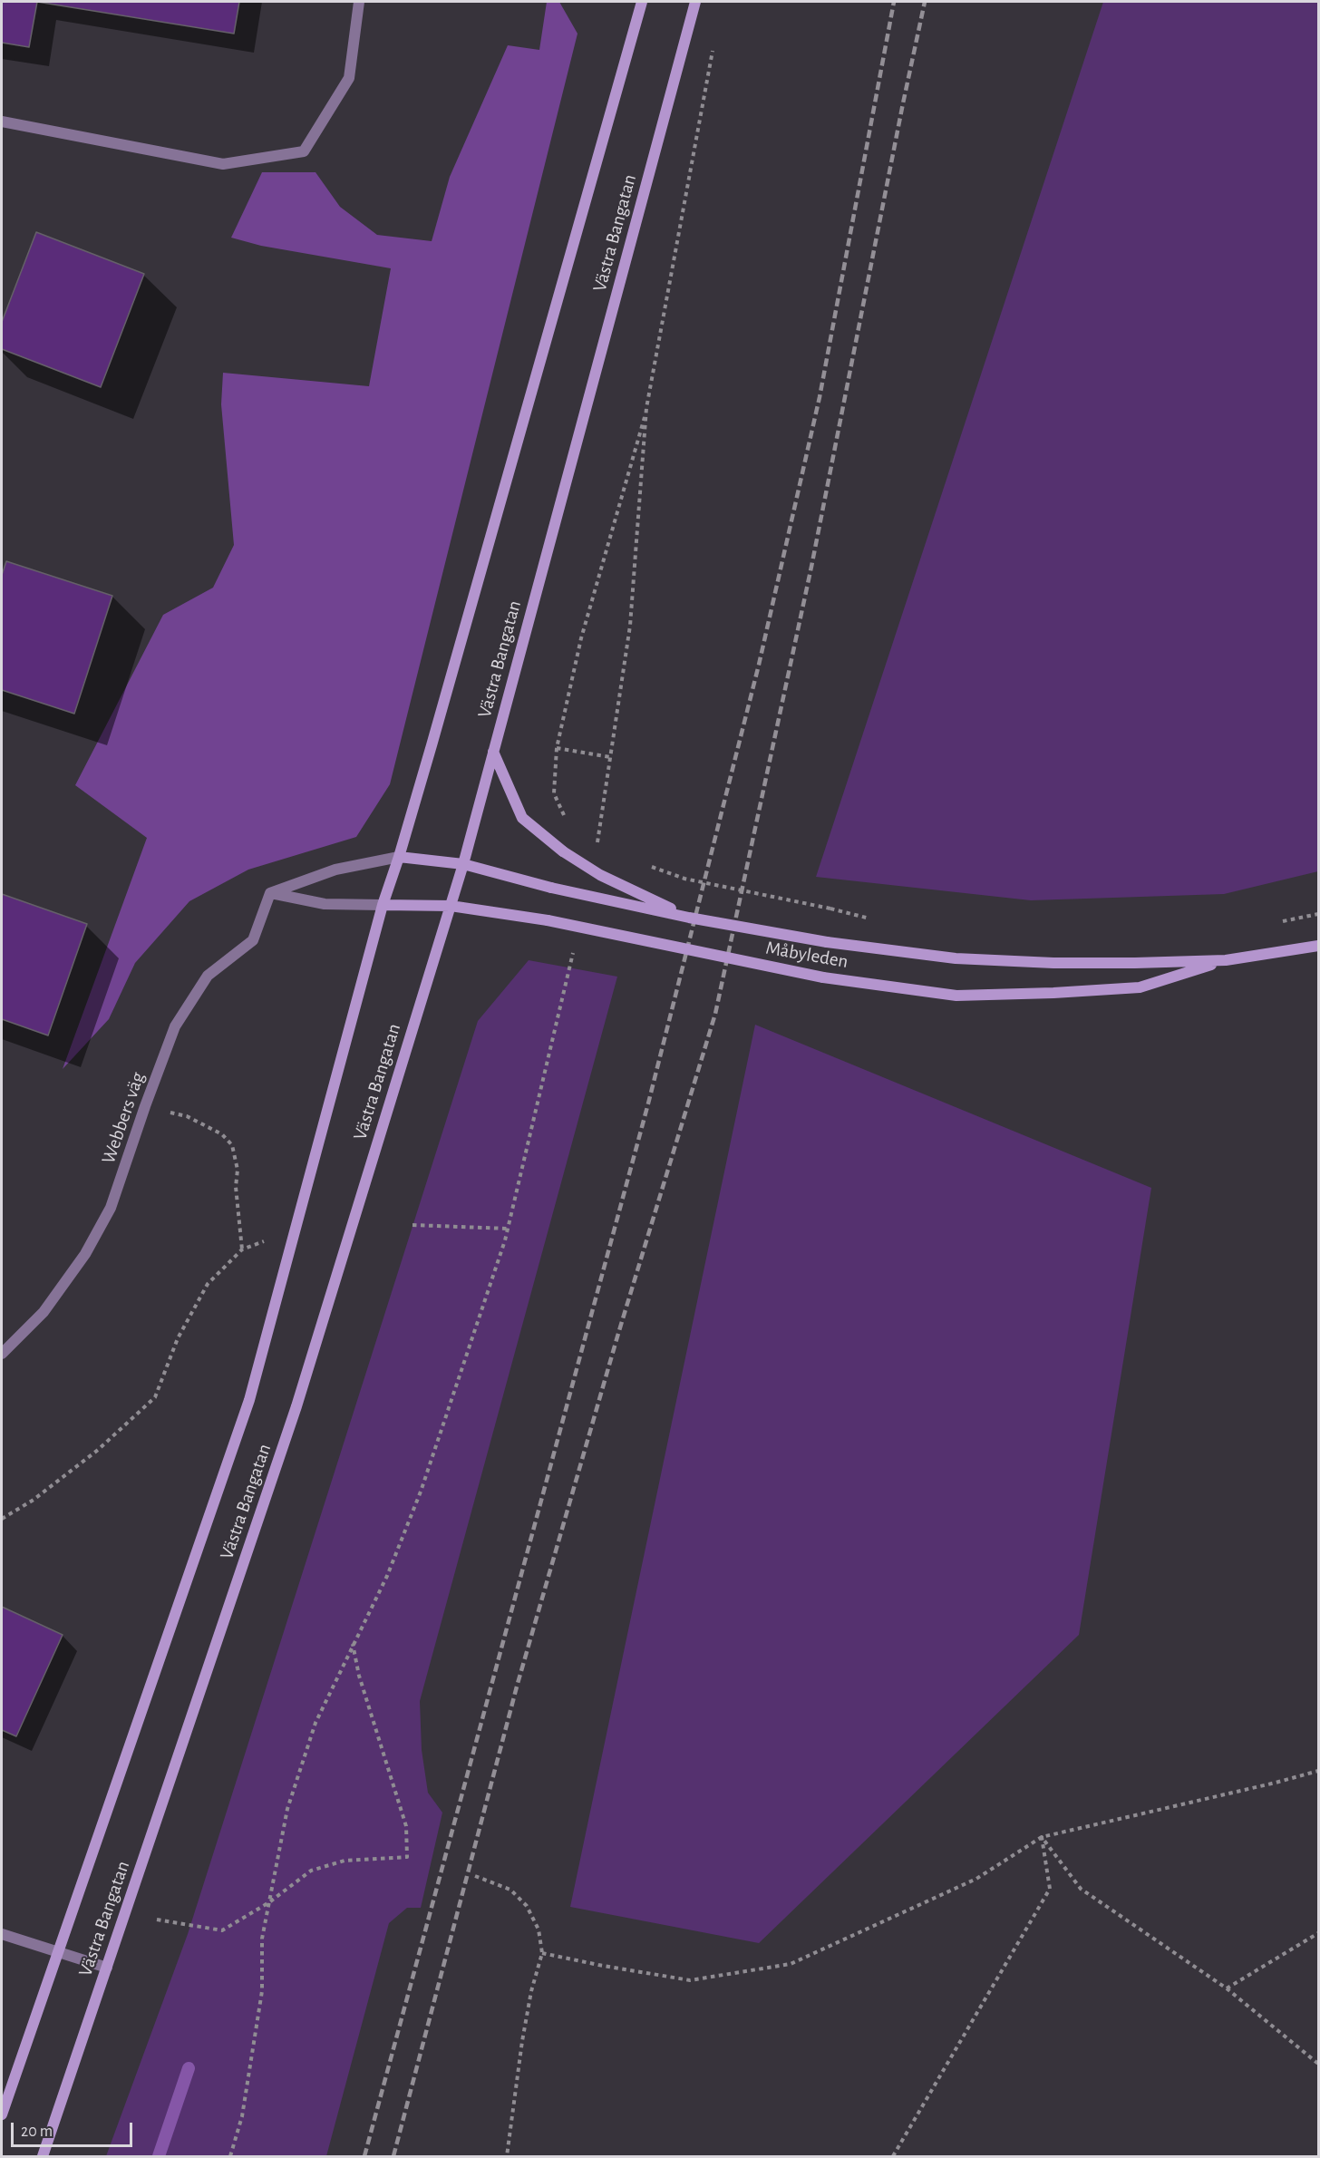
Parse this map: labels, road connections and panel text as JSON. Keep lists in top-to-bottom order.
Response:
{
  "streets": {
    "street": ["Västra Bangatan", "Måbyleden", "Webbers väg"]
  },
  "crossings": [
    ["Västra Bangatan", "Måbyleden"]
  ],
  "scale_bar": "20 m"
}
